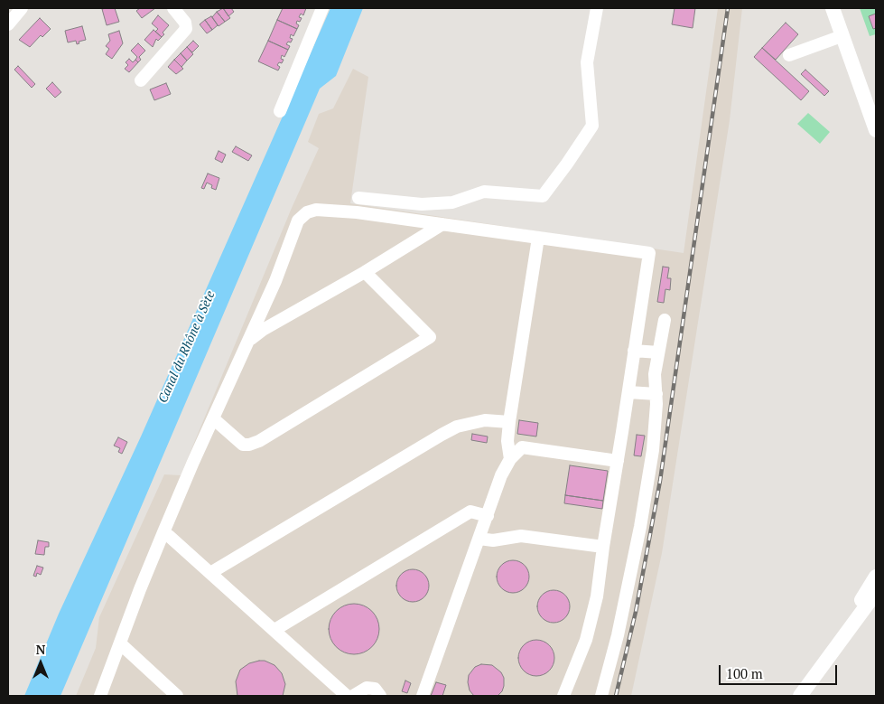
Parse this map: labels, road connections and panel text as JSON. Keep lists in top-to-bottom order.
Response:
{
  "water": ["Canal du Rhône à Sète"],
  "scale_bar": "100 m",
  "north": "top"
}
